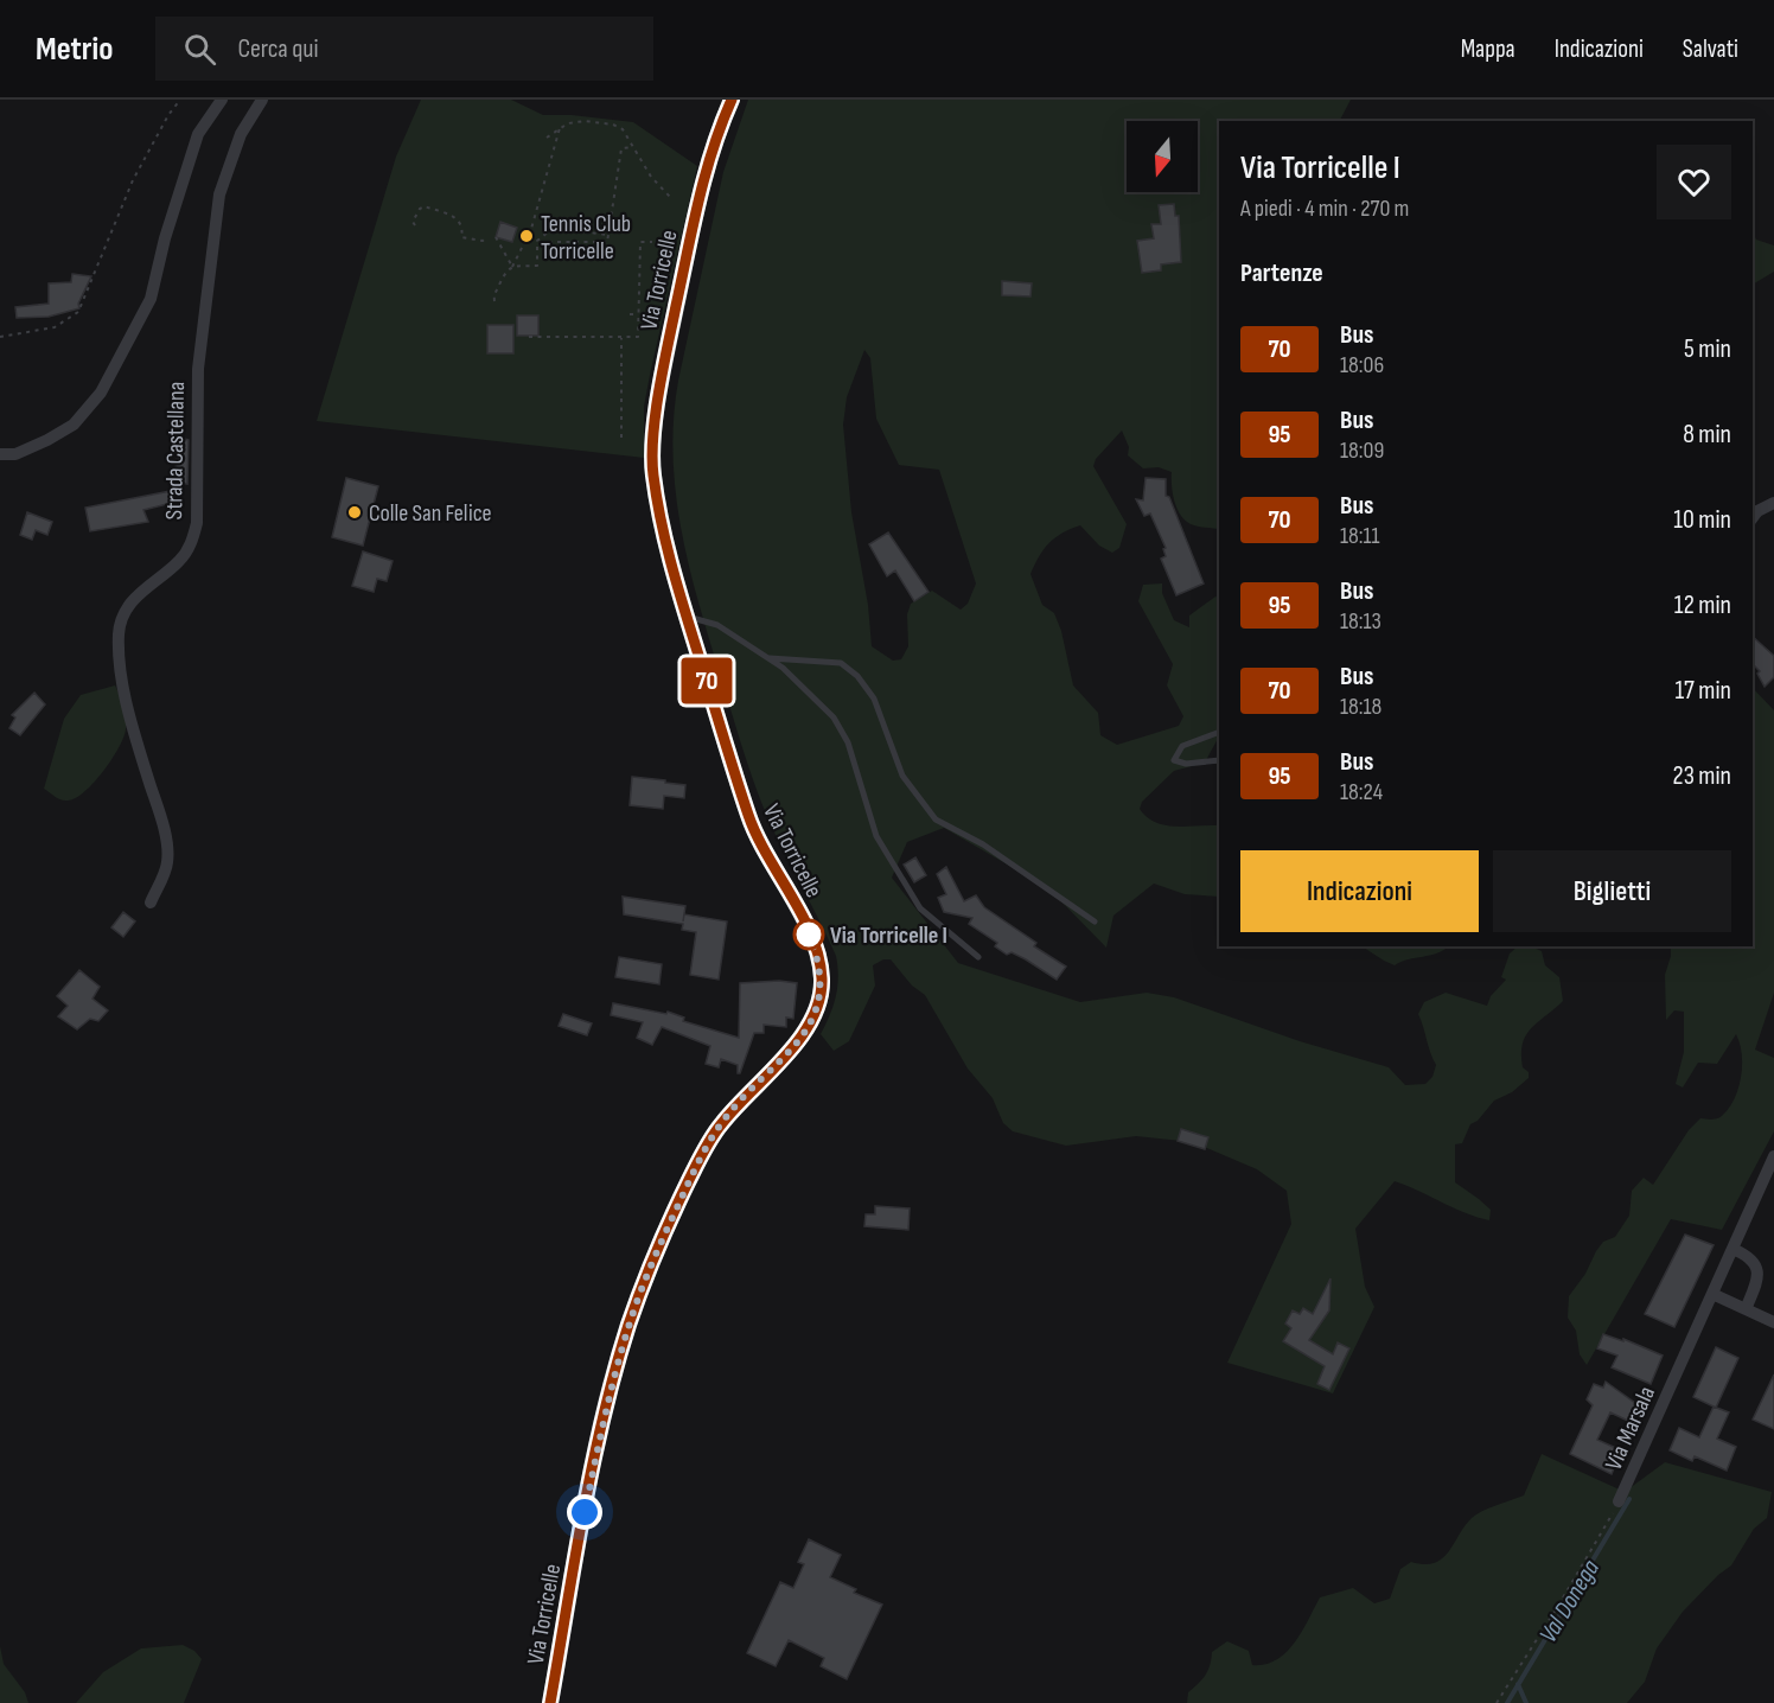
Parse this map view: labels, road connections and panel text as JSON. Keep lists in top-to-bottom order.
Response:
{
  "streets": {
    "street": ["Via Torricelle", "Strada Castellana", "Via Marsala"]
  },
  "water": ["Val Donega"],
  "places": ["Tennis Club Torricelle", "Colle San Felice", "Via Torricelle I"],
  "lines": ["bus line 70"],
  "north": "bottom",
  "page": {
    "header": "Metrio",
    "search": "Cerca qui",
    "nav": ["Mappa", "Indicazioni", "Salvati"],
    "on_map": "70",
    "heading": [
      ["Via Torricelle I", "A piedi · 4 min · 270 m"],
      "Partenze"
    ],
    "list": [
      {
        "mark": "70",
        "name": "Bus",
        "note": "18:06",
        "value": "5 min"
      },
      {
        "mark": "95",
        "name": "Bus",
        "note": "18:09",
        "value": "8 min"
      },
      {
        "mark": "70",
        "name": "Bus",
        "note": "18:11",
        "value": "10 min"
      },
      {
        "mark": "95",
        "name": "Bus",
        "note": "18:13",
        "value": "12 min"
      },
      {
        "mark": "70",
        "name": "Bus",
        "note": "18:18",
        "value": "17 min"
      },
      {
        "mark": "95",
        "name": "Bus",
        "note": "18:24",
        "value": "23 min"
      }
    ],
    "buttons": ["Indicazioni", "Biglietti"]
  }
}
